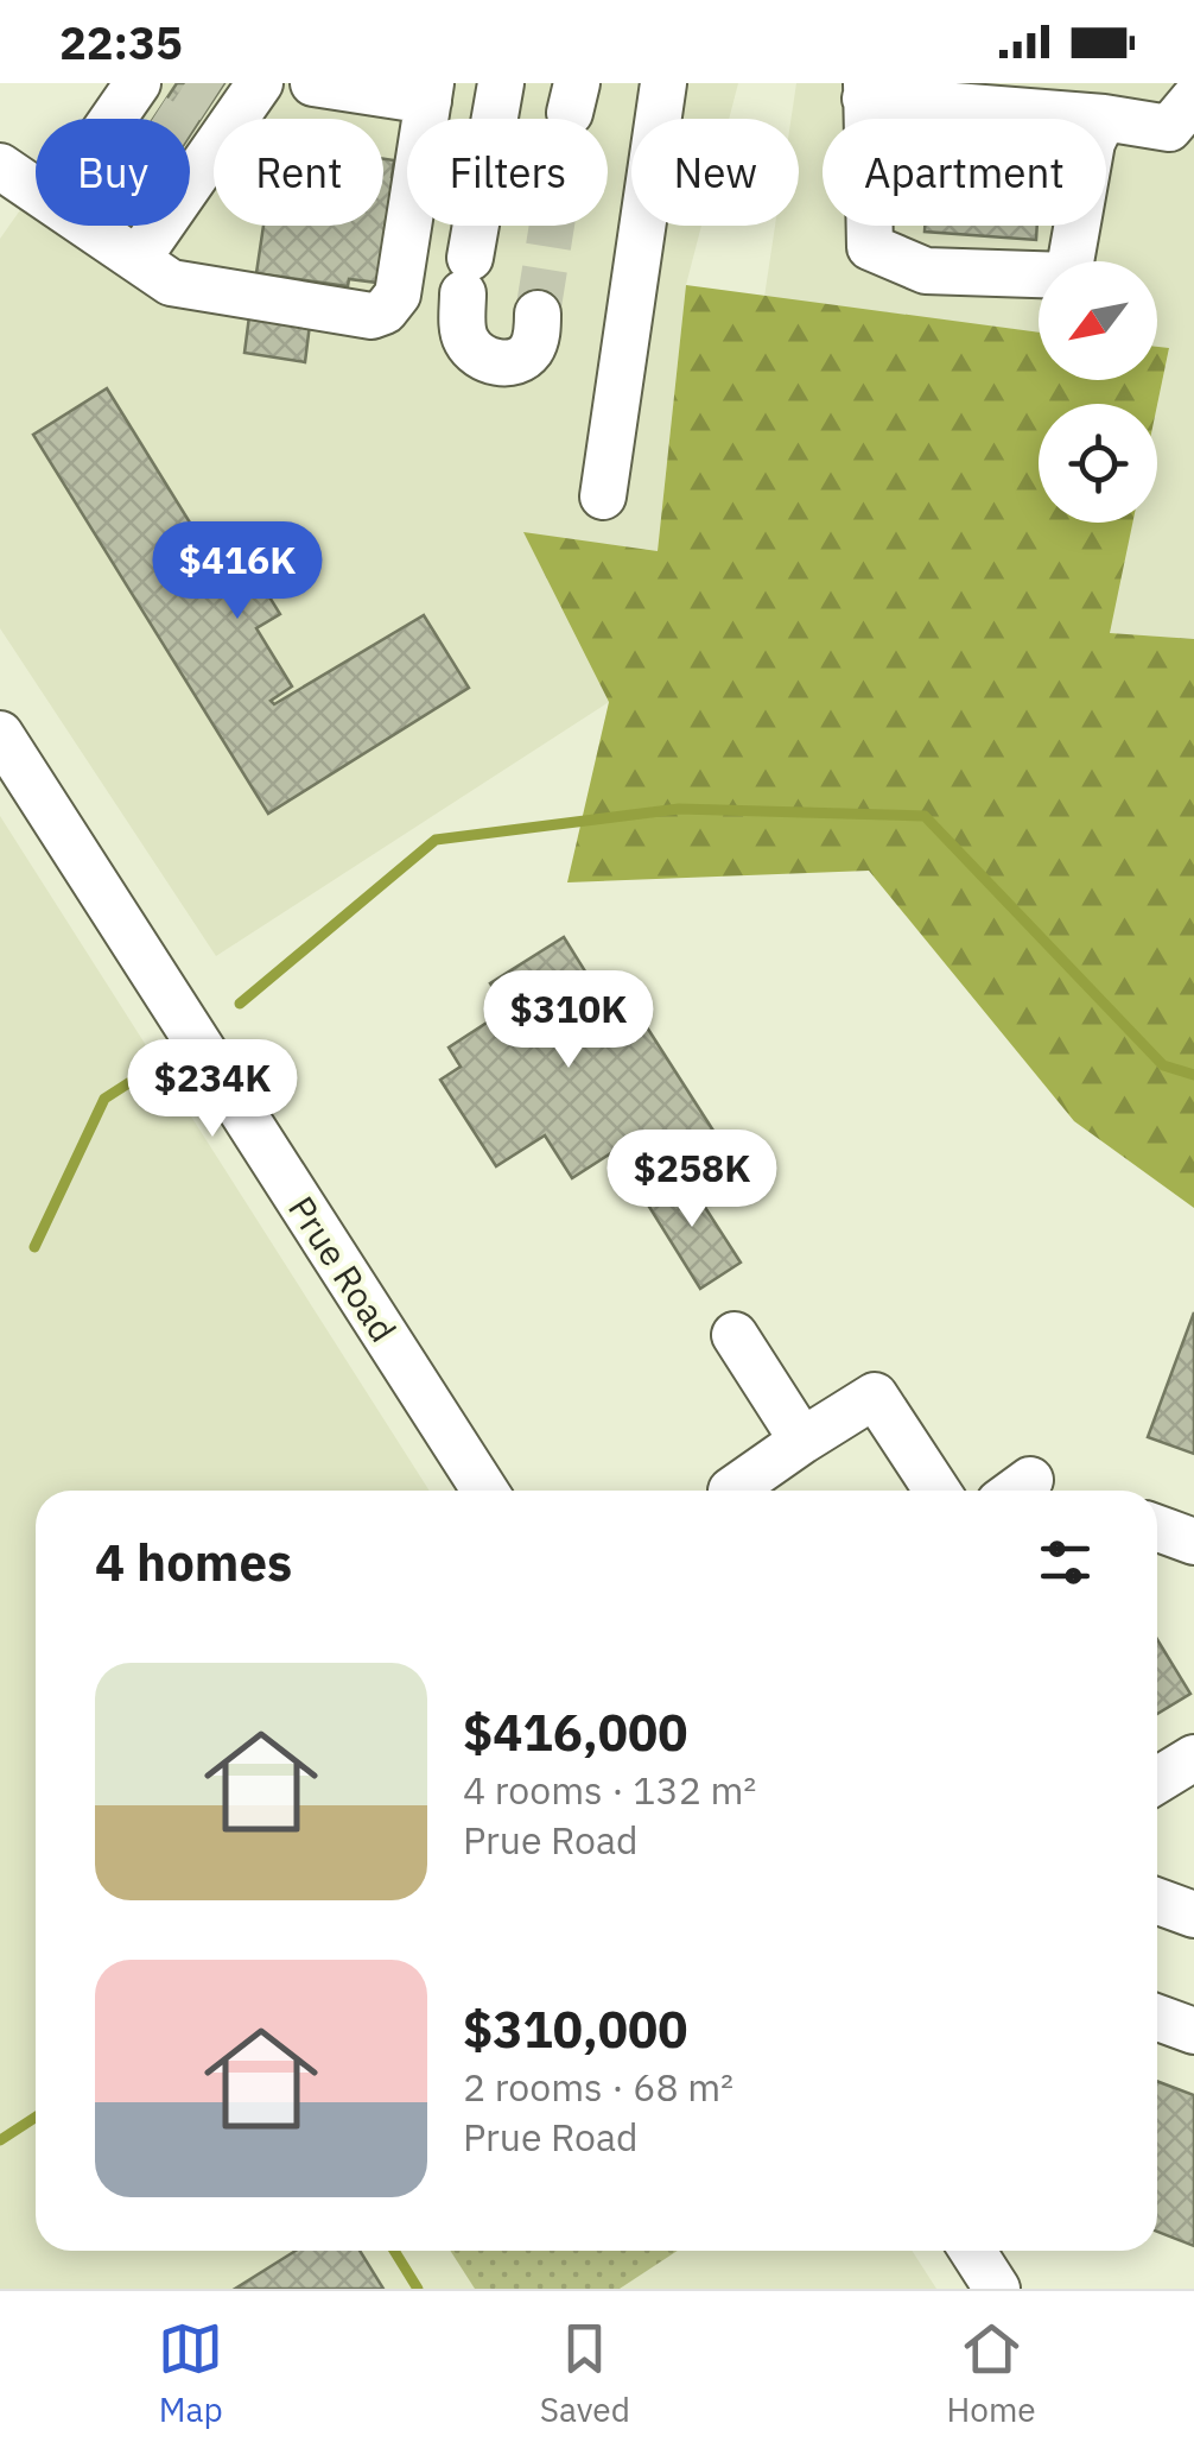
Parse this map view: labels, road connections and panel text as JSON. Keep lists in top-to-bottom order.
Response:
{
  "streets": {
    "street": ["Prue Road"]
  },
  "north": "bottom left",
  "page": {
    "status": "22:35",
    "chip": [
      "Buy",
      "Rent",
      "Filters",
      "New",
      "Apartment"
    ],
    "price": [
      "$416K",
      "$310K",
      "$234K",
      "$258K"
    ],
    "heading": "4 homes",
    "list": [
      {
        "name": "$416,000",
        "note": "4 rooms · 132 m² · Prue Road"
      },
      {
        "name": "$310,000",
        "note": "2 rooms · 68 m² · Prue Road"
      }
    ],
    "tabs": ["Map", "Saved", "Home"]
  }
}
